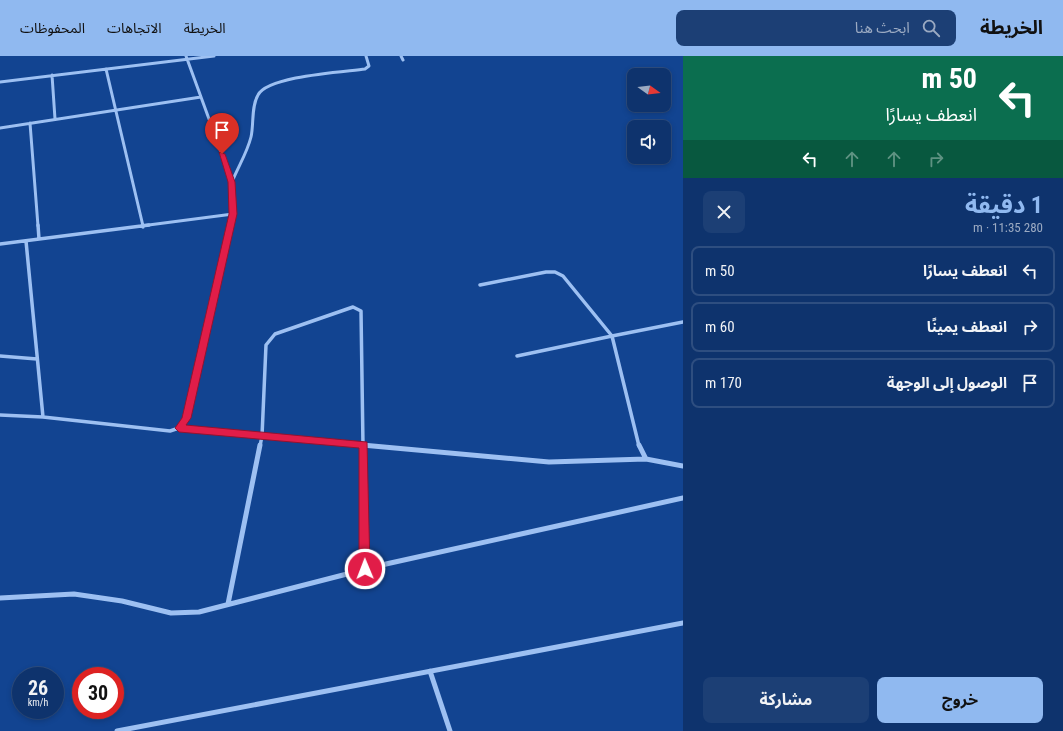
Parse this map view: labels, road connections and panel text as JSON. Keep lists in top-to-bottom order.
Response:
{
  "north": "right",
  "page": {
    "header": "الخريطة",
    "search": "ابحث هنا",
    "nav": ["الخريطة", "الاتجاهات", "المحفوظات"],
    "turn": ["50 m", "انعطف يسارًا"],
    "heading": ["1 دقيقة", "280 m · 11:35"],
    "list": [
      {
        "name": "انعطف يسارًا",
        "value": "50 m"
      },
      {
        "name": "انعطف يمينًا",
        "value": "60 m"
      },
      {
        "name": "الوصول إلى الوجهة",
        "value": "170 m"
      }
    ],
    "speed": "26 km/h",
    "limit": "30",
    "buttons": ["خروج", "مشاركة"]
  }
}
